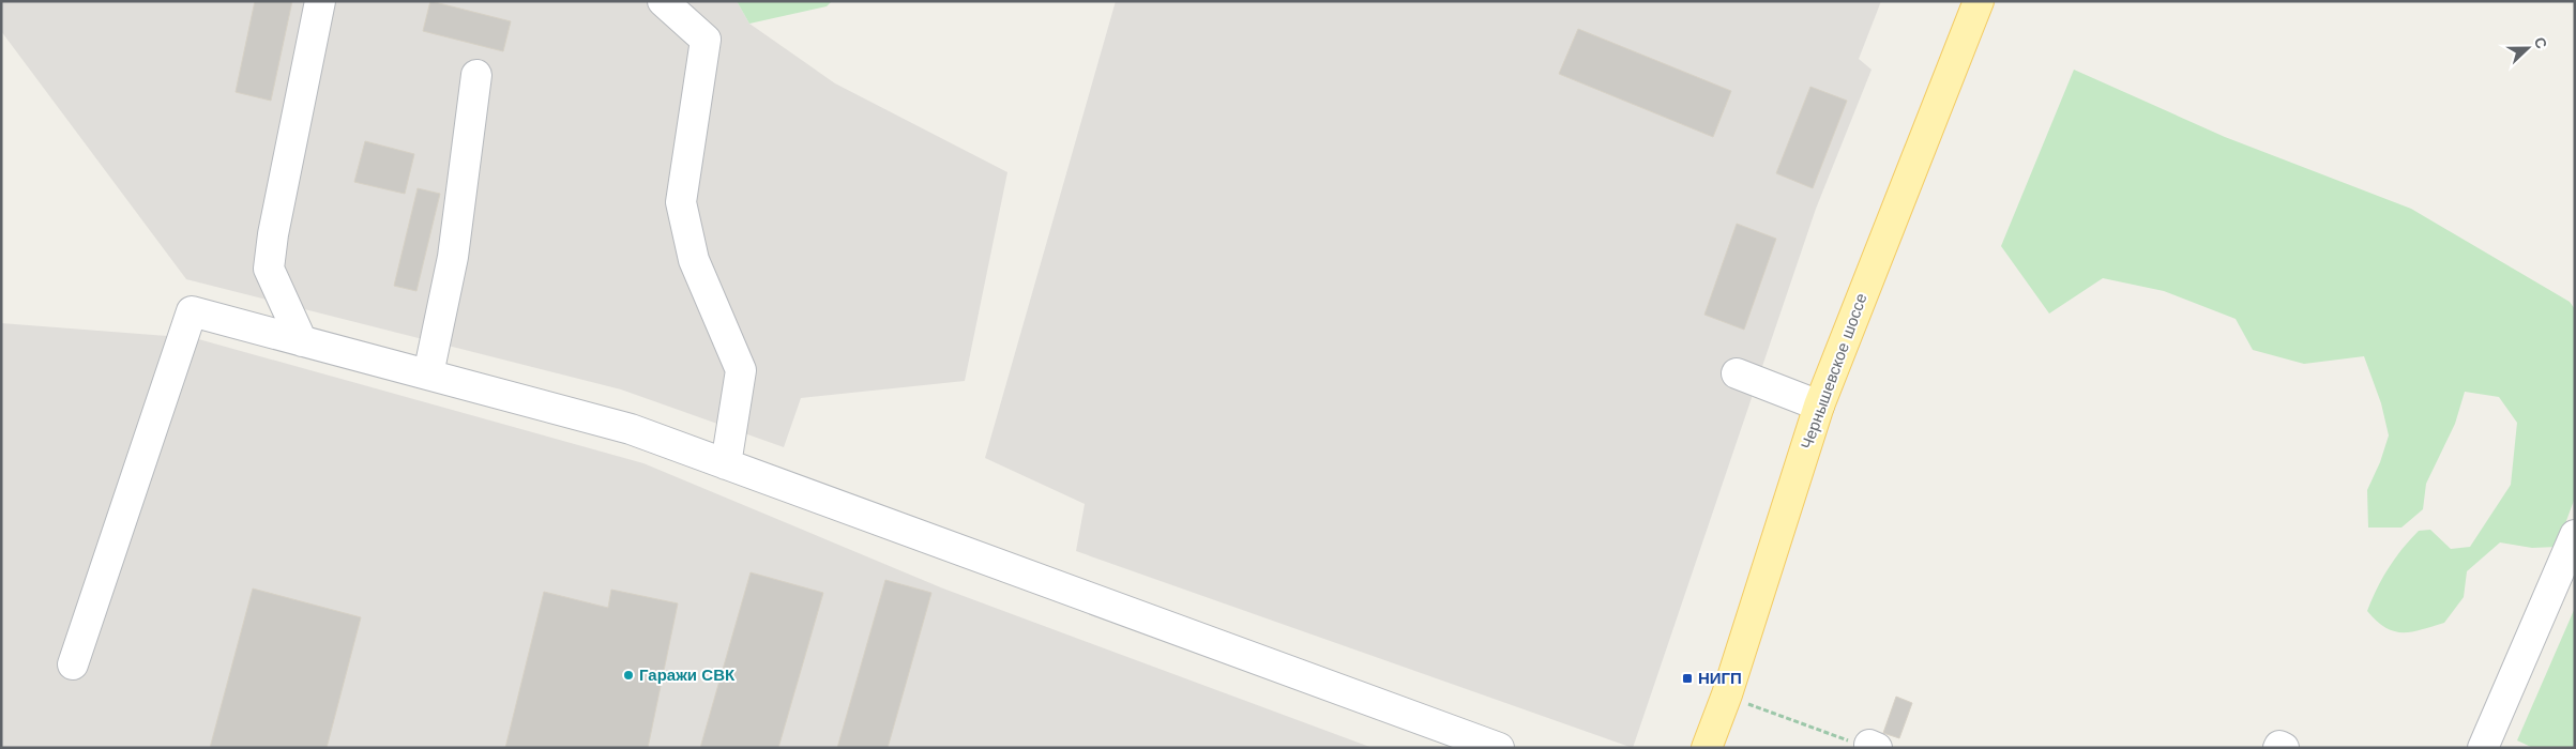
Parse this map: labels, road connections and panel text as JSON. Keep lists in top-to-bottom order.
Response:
{
  "streets": {
    "main road": ["Чернышевское шоссе"]
  },
  "places": {
    "other": ["Гаражи СВК"],
    "transit": ["НИГП"]
  },
  "north": "right"
}
